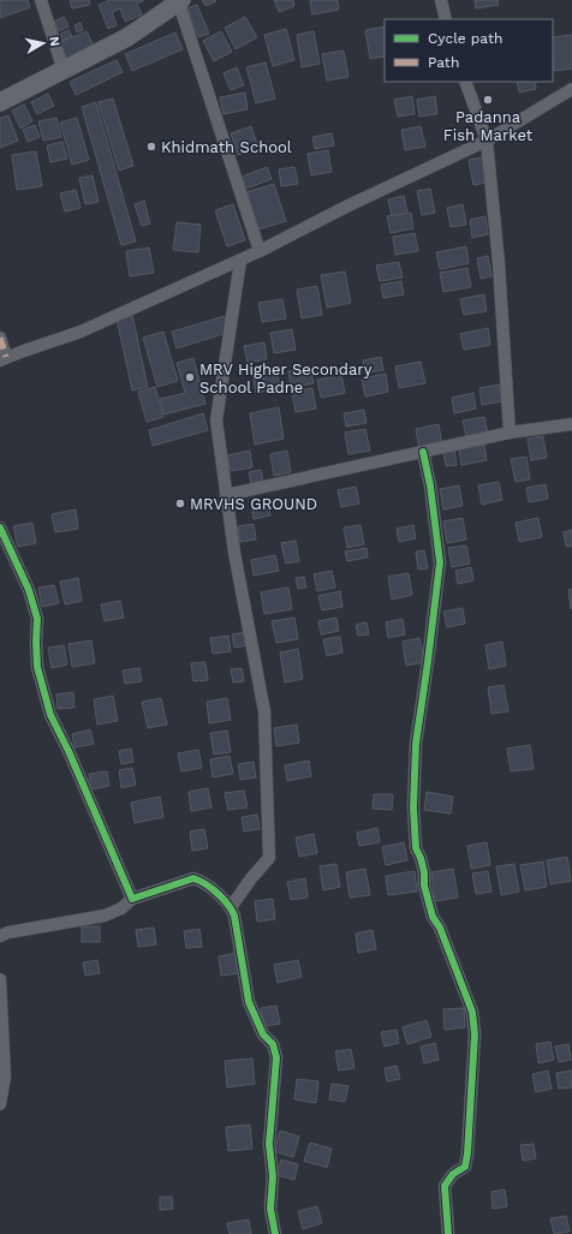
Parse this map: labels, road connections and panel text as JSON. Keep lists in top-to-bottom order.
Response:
{
  "places": [
    "Padanna Fish Market",
    "Khidmath School",
    "MRV Higher Secondary School Padne",
    "MRVHS GROUND"
  ],
  "legend": ["Cycle path", "Path"],
  "north": "right"
}
